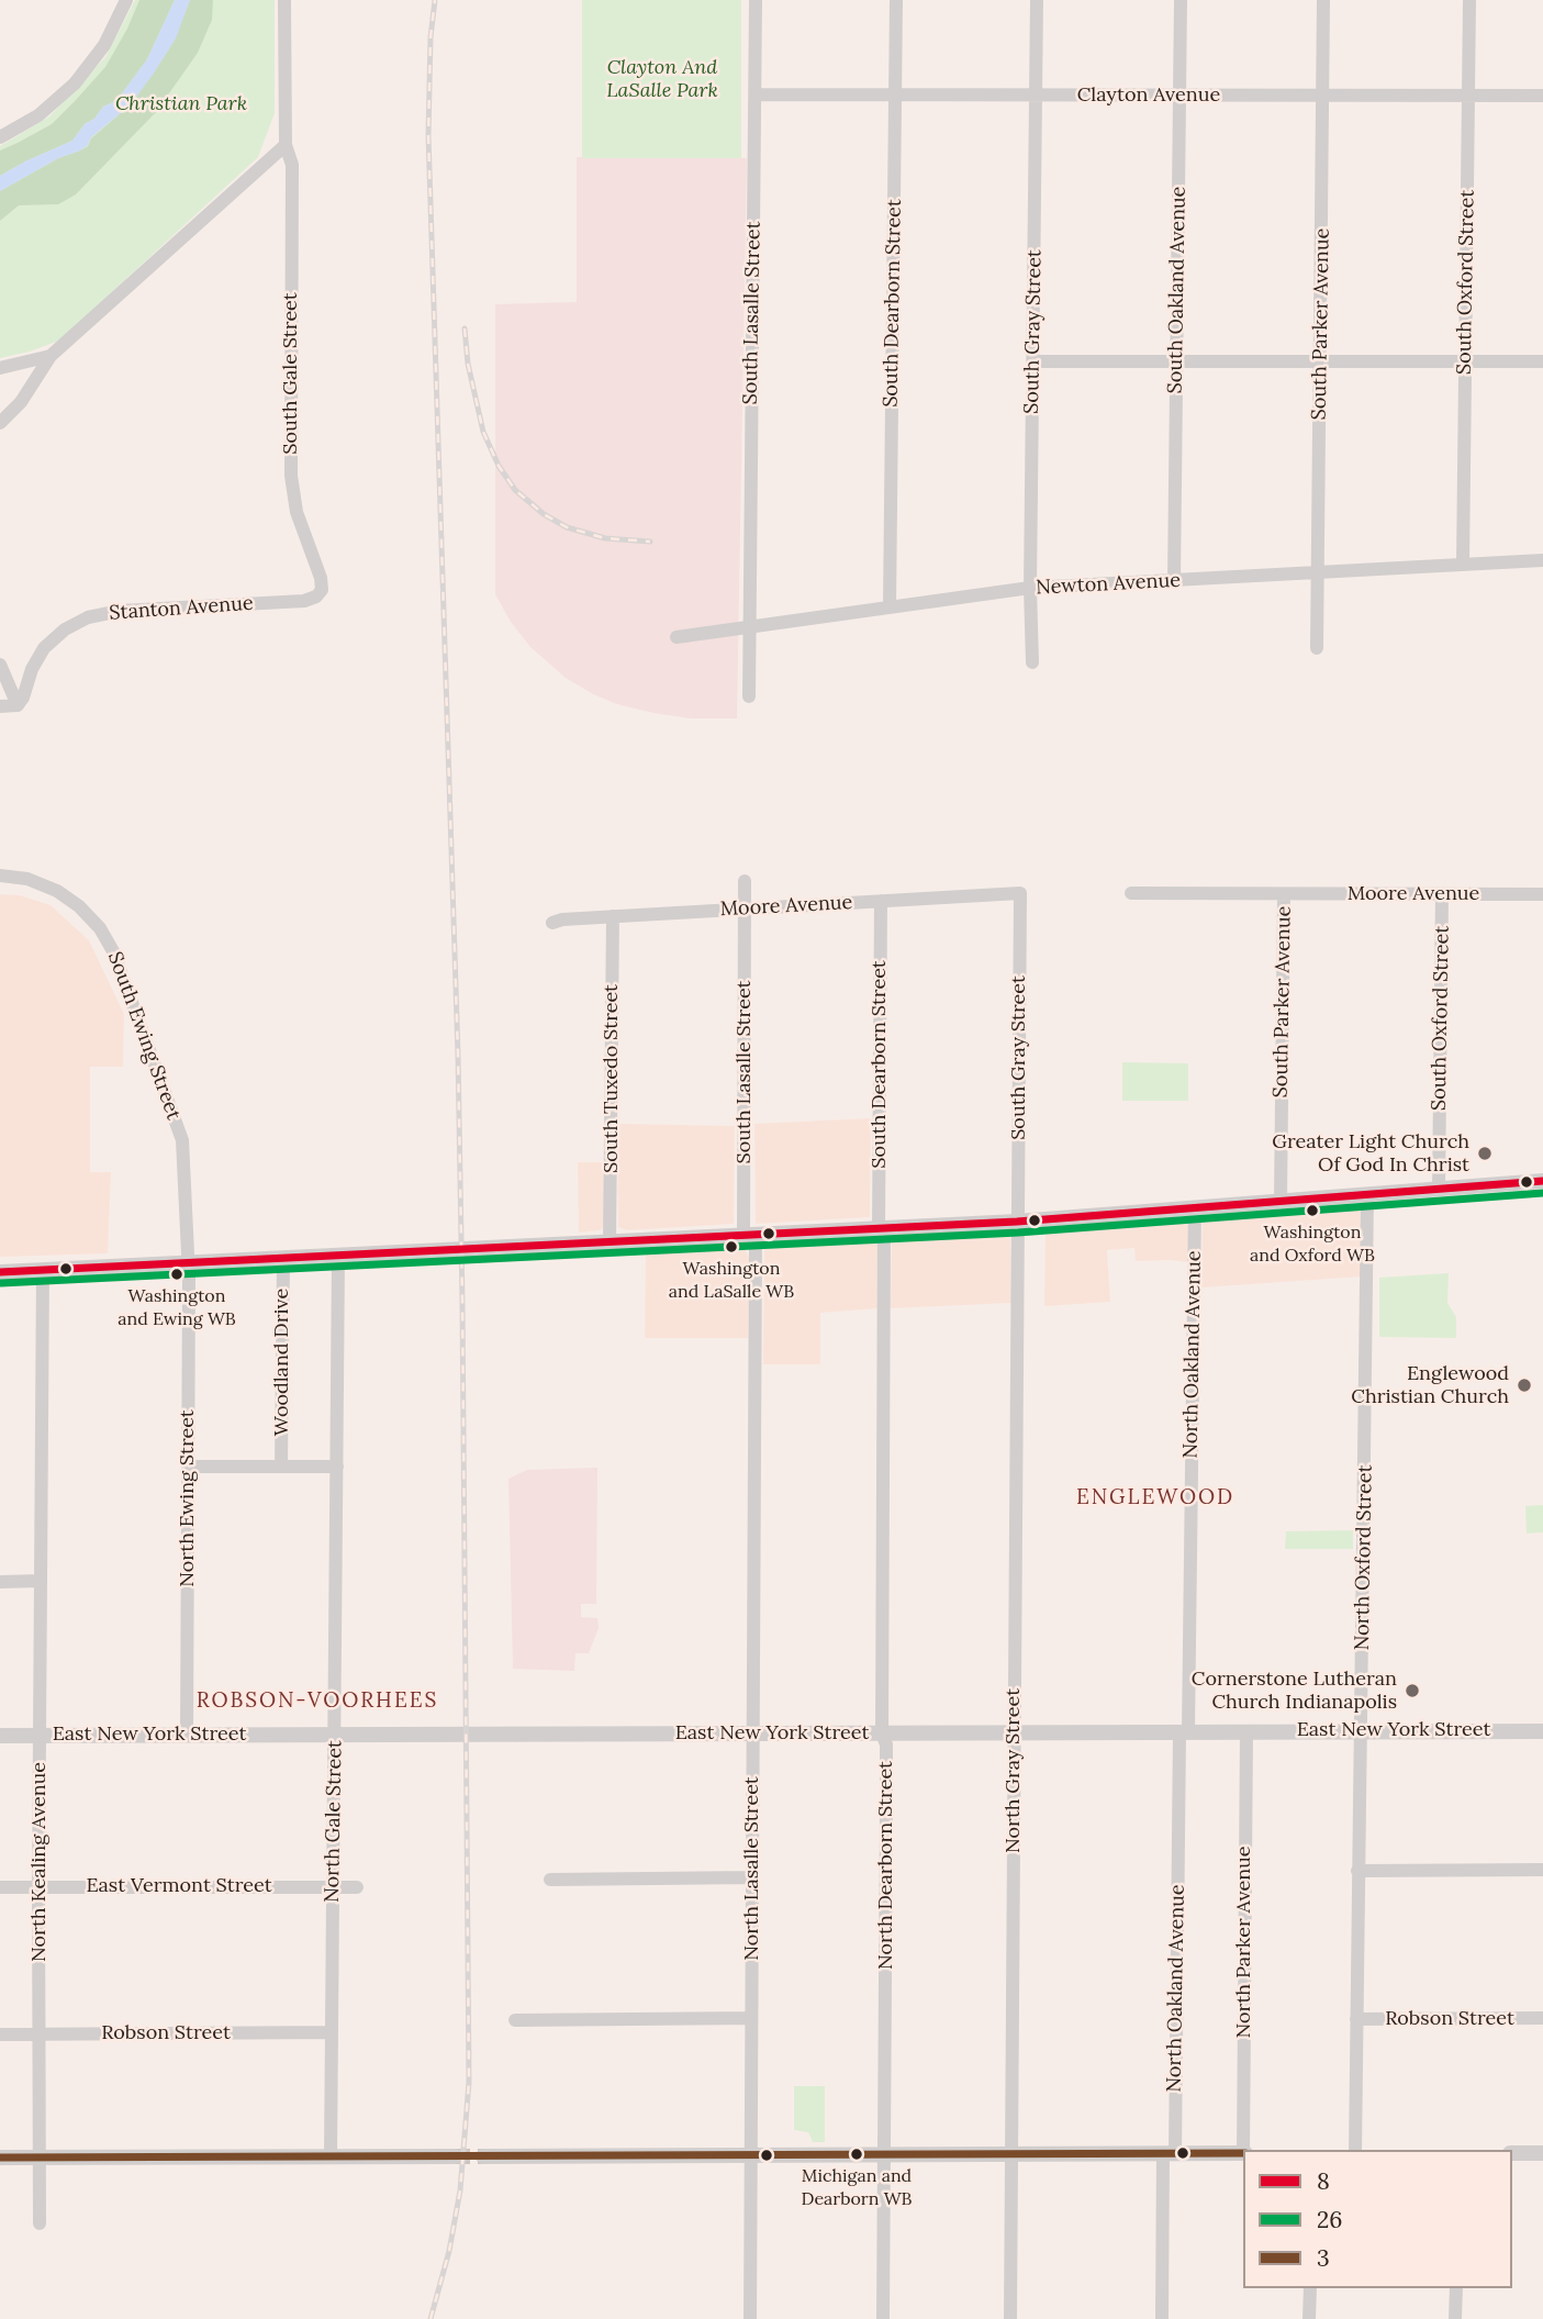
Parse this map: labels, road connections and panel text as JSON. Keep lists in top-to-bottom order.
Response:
{
  "streets": {
    "main road": ["East New York Street"],
    "street": [
      "Clayton Avenue",
      "South Oxford Street",
      "South Oakland Avenue",
      "South Dearborn Street",
      "South Lasalle Street",
      "South Parker Avenue",
      "South Gray Street",
      "South Gale Street",
      "Newton Avenue",
      "Stanton Avenue",
      "Moore Avenue",
      "South Ewing Street",
      "South Tuxedo Street",
      "North Oakland Avenue",
      "Woodland Drive",
      "North Ewing Street",
      "North Oxford Street",
      "North Gray Street",
      "North Gale Street",
      "North Kealing Avenue",
      "North Dearborn Street",
      "North Lasalle Street",
      "East Vermont Street",
      "North Parker Avenue",
      "Robson Street"
    ]
  },
  "crossings": [
    ["Clayton Avenue", "South Oxford Street"],
    ["Clayton Avenue", "South Oakland Avenue"],
    ["Clayton Avenue", "South Dearborn Street"],
    ["Clayton Avenue", "South Lasalle Street"],
    ["Clayton Avenue", "South Parker Avenue"],
    ["Clayton Avenue", "South Gray Street"],
    ["South Oxford Street", "Newton Avenue"],
    ["South Oxford Street", "Moore Avenue"],
    ["South Oakland Avenue", "Newton Avenue"],
    ["South Dearborn Street", "Newton Avenue"],
    ["South Dearborn Street", "Moore Avenue"],
    ["South Dearborn Street", "North Dearborn Street"],
    ["South Lasalle Street", "Newton Avenue"],
    ["South Lasalle Street", "Moore Avenue"],
    ["South Lasalle Street", "North Lasalle Street"],
    ["South Parker Avenue", "Newton Avenue"],
    ["South Parker Avenue", "Moore Avenue"],
    ["South Gray Street", "Newton Avenue"],
    ["South Gray Street", "Moore Avenue"],
    ["South Gray Street", "North Gray Street"],
    ["South Gale Street", "Stanton Avenue"],
    ["Moore Avenue", "South Tuxedo Street"],
    ["South Ewing Street", "North Ewing Street"],
    ["North Oakland Avenue", "East New York Street"],
    ["North Ewing Street", "East New York Street"],
    ["North Oxford Street", "East New York Street"],
    ["North Oxford Street", "Robson Street"],
    ["East New York Street", "North Gray Street"],
    ["East New York Street", "North Gale Street"],
    ["East New York Street", "North Kealing Avenue"],
    ["East New York Street", "North Dearborn Street"],
    ["East New York Street", "North Lasalle Street"],
    ["East New York Street", "North Parker Avenue"],
    ["North Gale Street", "East Vermont Street"],
    ["North Gale Street", "Robson Street"],
    ["North Kealing Avenue", "East Vermont Street"],
    ["North Kealing Avenue", "Robson Street"]
  ],
  "districts": ["ENGLEWOOD", "ROBSON-VOORHEES"],
  "parks": ["Clayton And LaSalle Park", "Christian Park"],
  "places": [
    "Greater Light Church Of God In Christ",
    "Washington and Oxford WB",
    "Washington and LaSalle WB",
    "Washington and Ewing WB",
    "Englewood Christian Church",
    "Cornerstone Lutheran Church Indianapolis",
    "Michigan and Dearborn WB"
  ],
  "lines": ["transit line 8", "transit line 26", "transit line 3"],
  "legend": ["8", "26", "3"]
}
